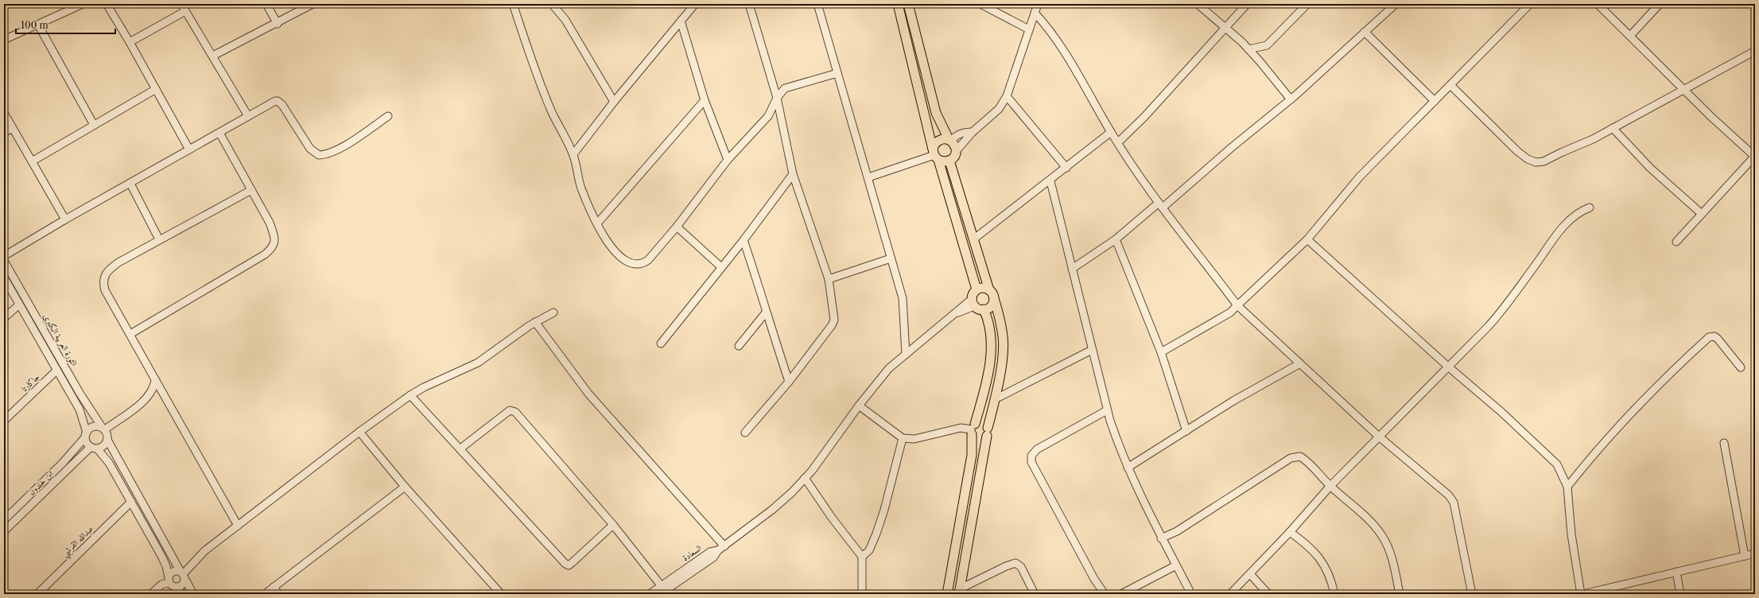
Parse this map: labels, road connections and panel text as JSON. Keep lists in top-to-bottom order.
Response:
{
  "streets": {
    "street": [
      "الثورة العربية الكبرى",
      "جاكارتا",
      "ابن خلدون",
      "عبدالله القرشي",
      "السعادة"
    ]
  },
  "crossings": [
    ["الثورة العربية الكبرى", "ابن خلدون"]
  ],
  "scale_bar": "100 m"
}
